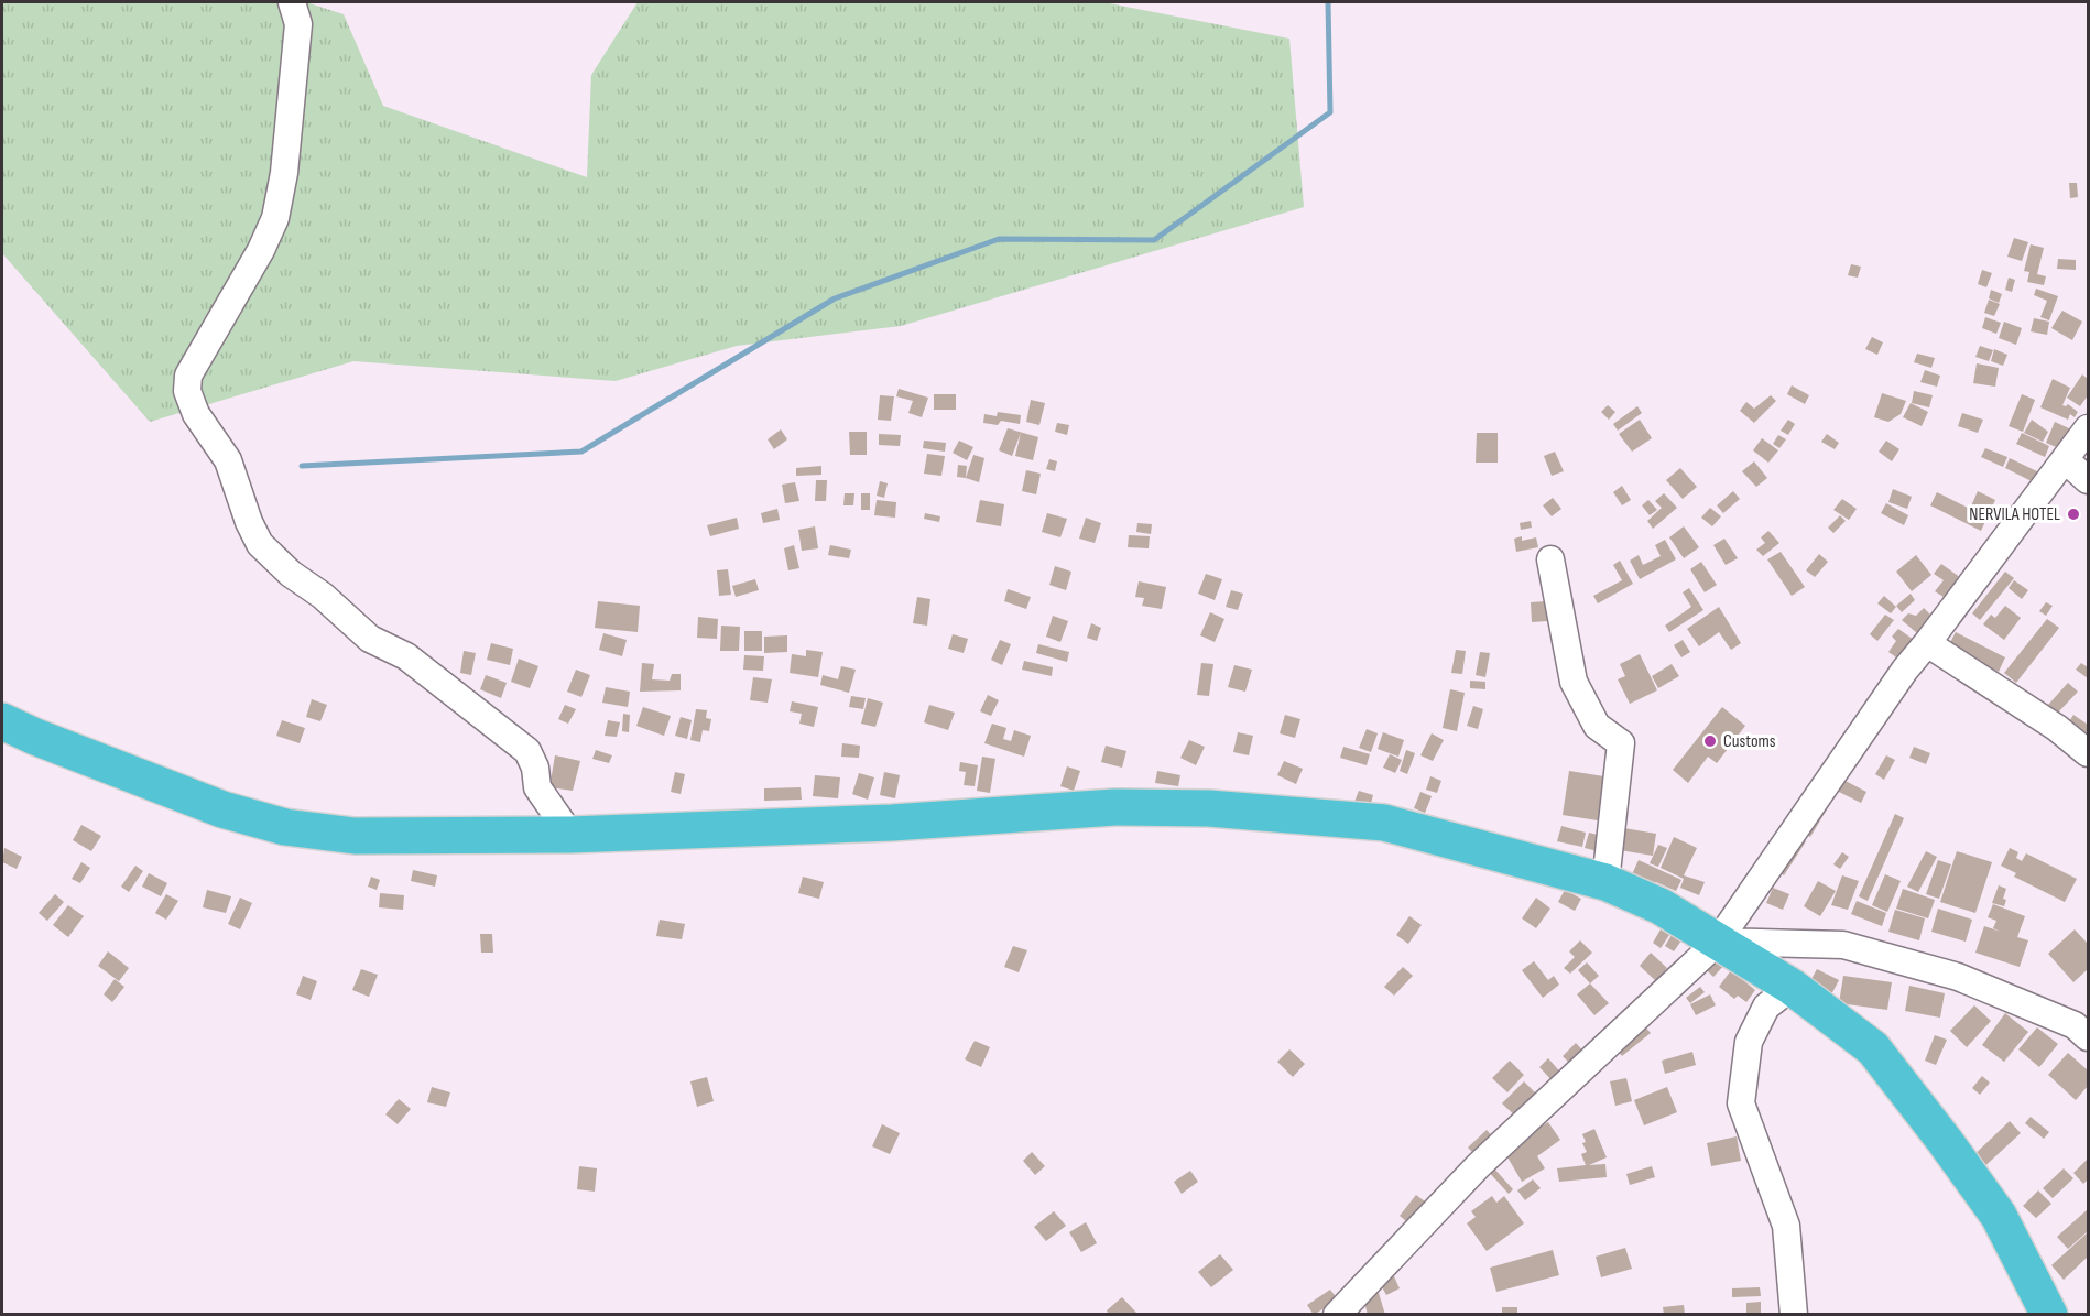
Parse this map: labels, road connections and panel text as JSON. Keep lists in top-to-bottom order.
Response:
{
  "places": ["NERVILA HOTEL", "Customs"]
}
